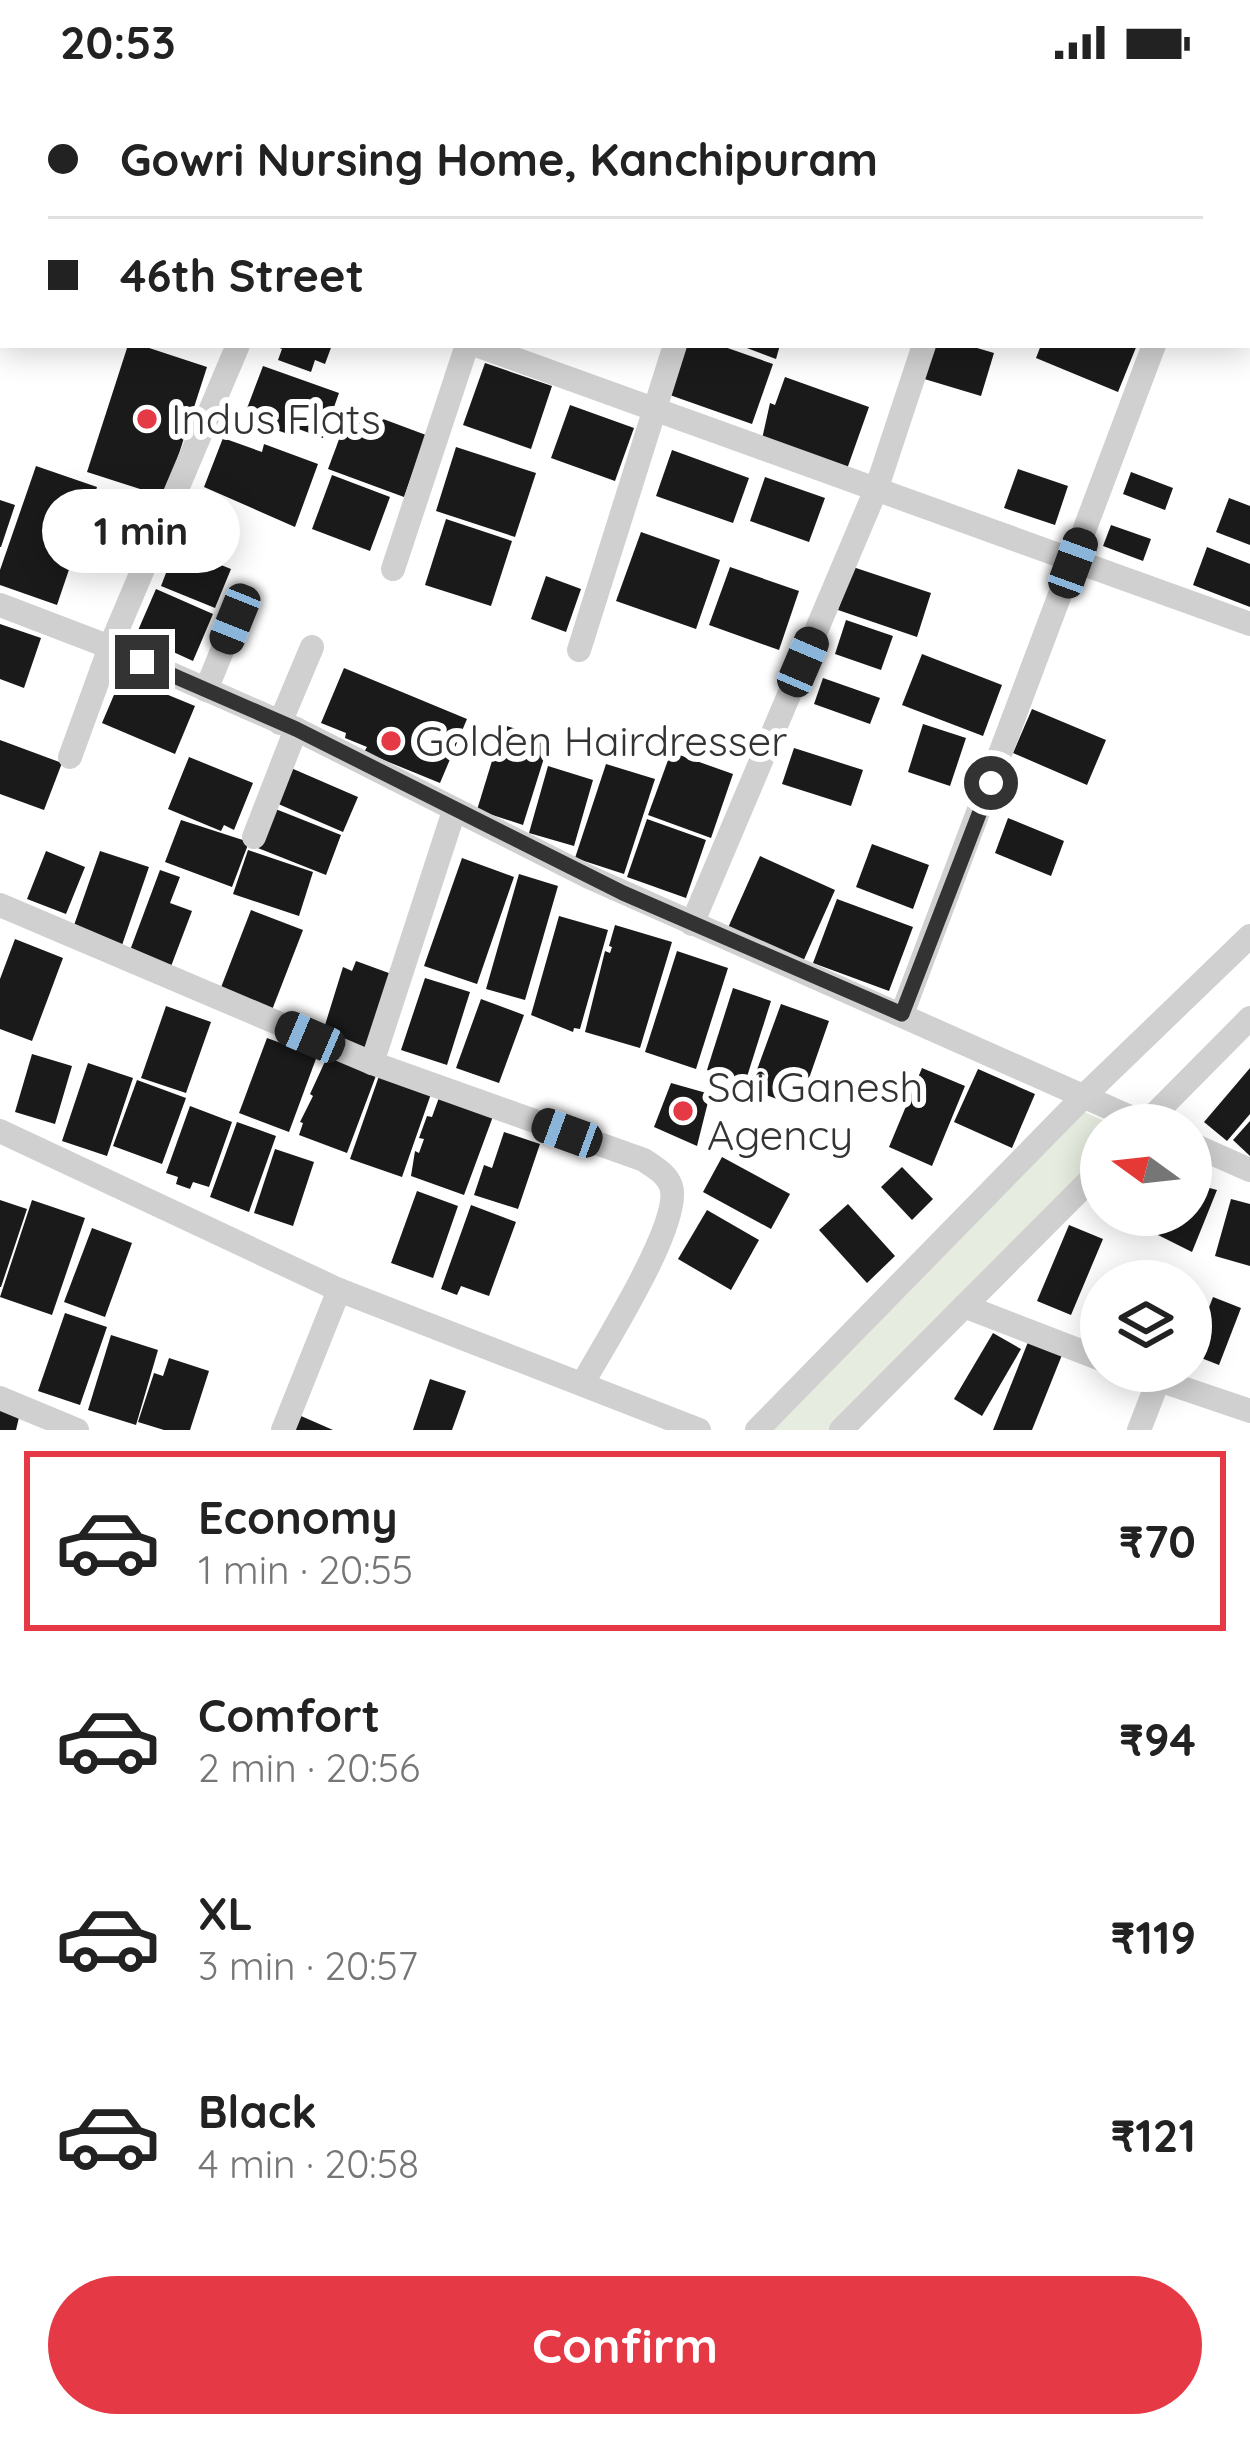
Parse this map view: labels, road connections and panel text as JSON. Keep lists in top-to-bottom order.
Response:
{
  "places": ["Indus Flats", "Golden Hairdresser", "Sai Ganesh Agency"],
  "north": "left",
  "page": {
    "status": "20:53",
    "banner": ["Gowri Nursing Home, Kanchipuram", "46th Street"],
    "bubble": "1 min",
    "list": [
      {
        "name": "Economy",
        "note": "1 min · 20:55",
        "value": "₹70"
      },
      {
        "name": "Comfort",
        "note": "2 min · 20:56",
        "value": "₹94"
      },
      {
        "name": "XL",
        "note": "3 min · 20:57",
        "value": "₹119"
      },
      {
        "name": "Black",
        "note": "4 min · 20:58",
        "value": "₹121"
      }
    ],
    "buttons": "Confirm"
  }
}
